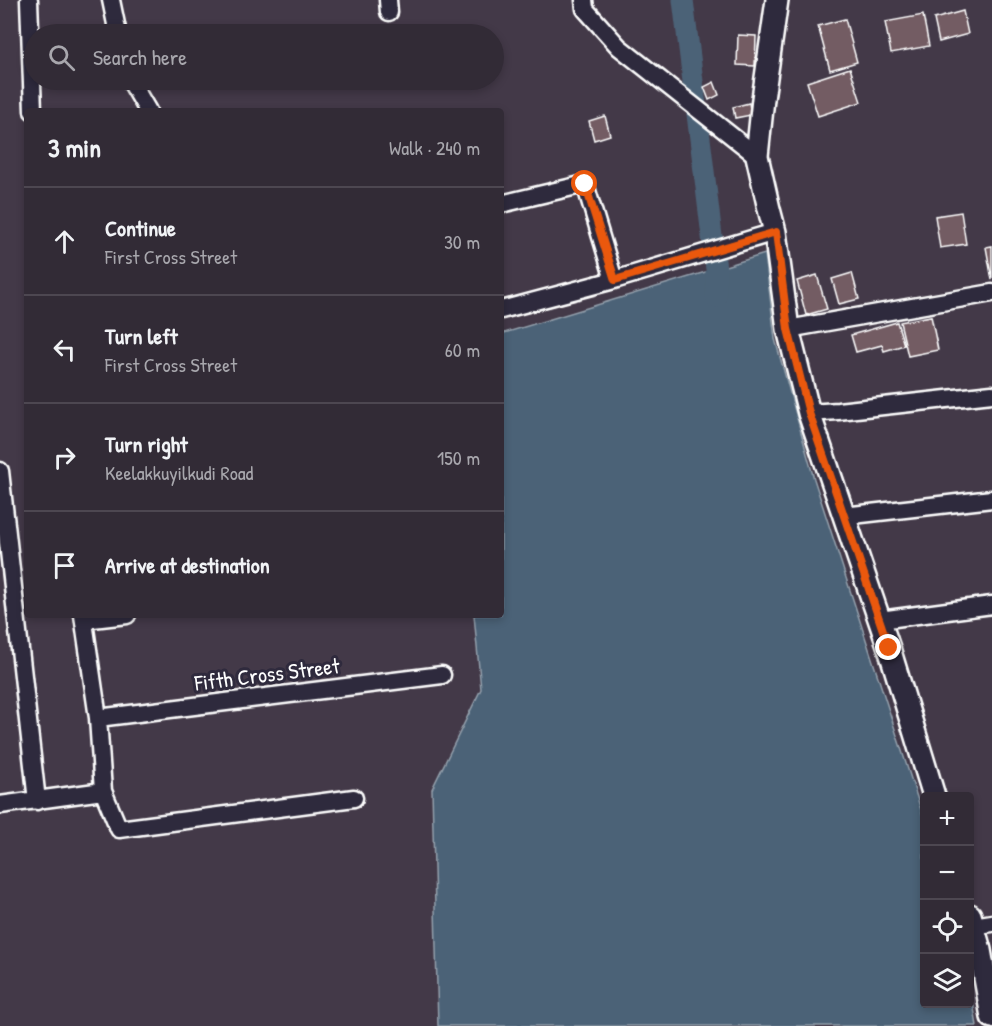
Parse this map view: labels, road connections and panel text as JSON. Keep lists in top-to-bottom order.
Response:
{
  "streets": {
    "street": ["Fifth Cross Street"]
  },
  "page": {
    "search": "Search here",
    "heading": ["3 min", "Walk · 240 m"],
    "list": [
      ["Continue", "First Cross Street", "30 m"],
      ["Turn left", "First Cross Street", "60 m"],
      ["Turn right", "Keelakkuyilkudi Road", "150 m"],
      "Arrive at destination"
    ],
    "map_buttons": ["+", "−"]
  }
}
